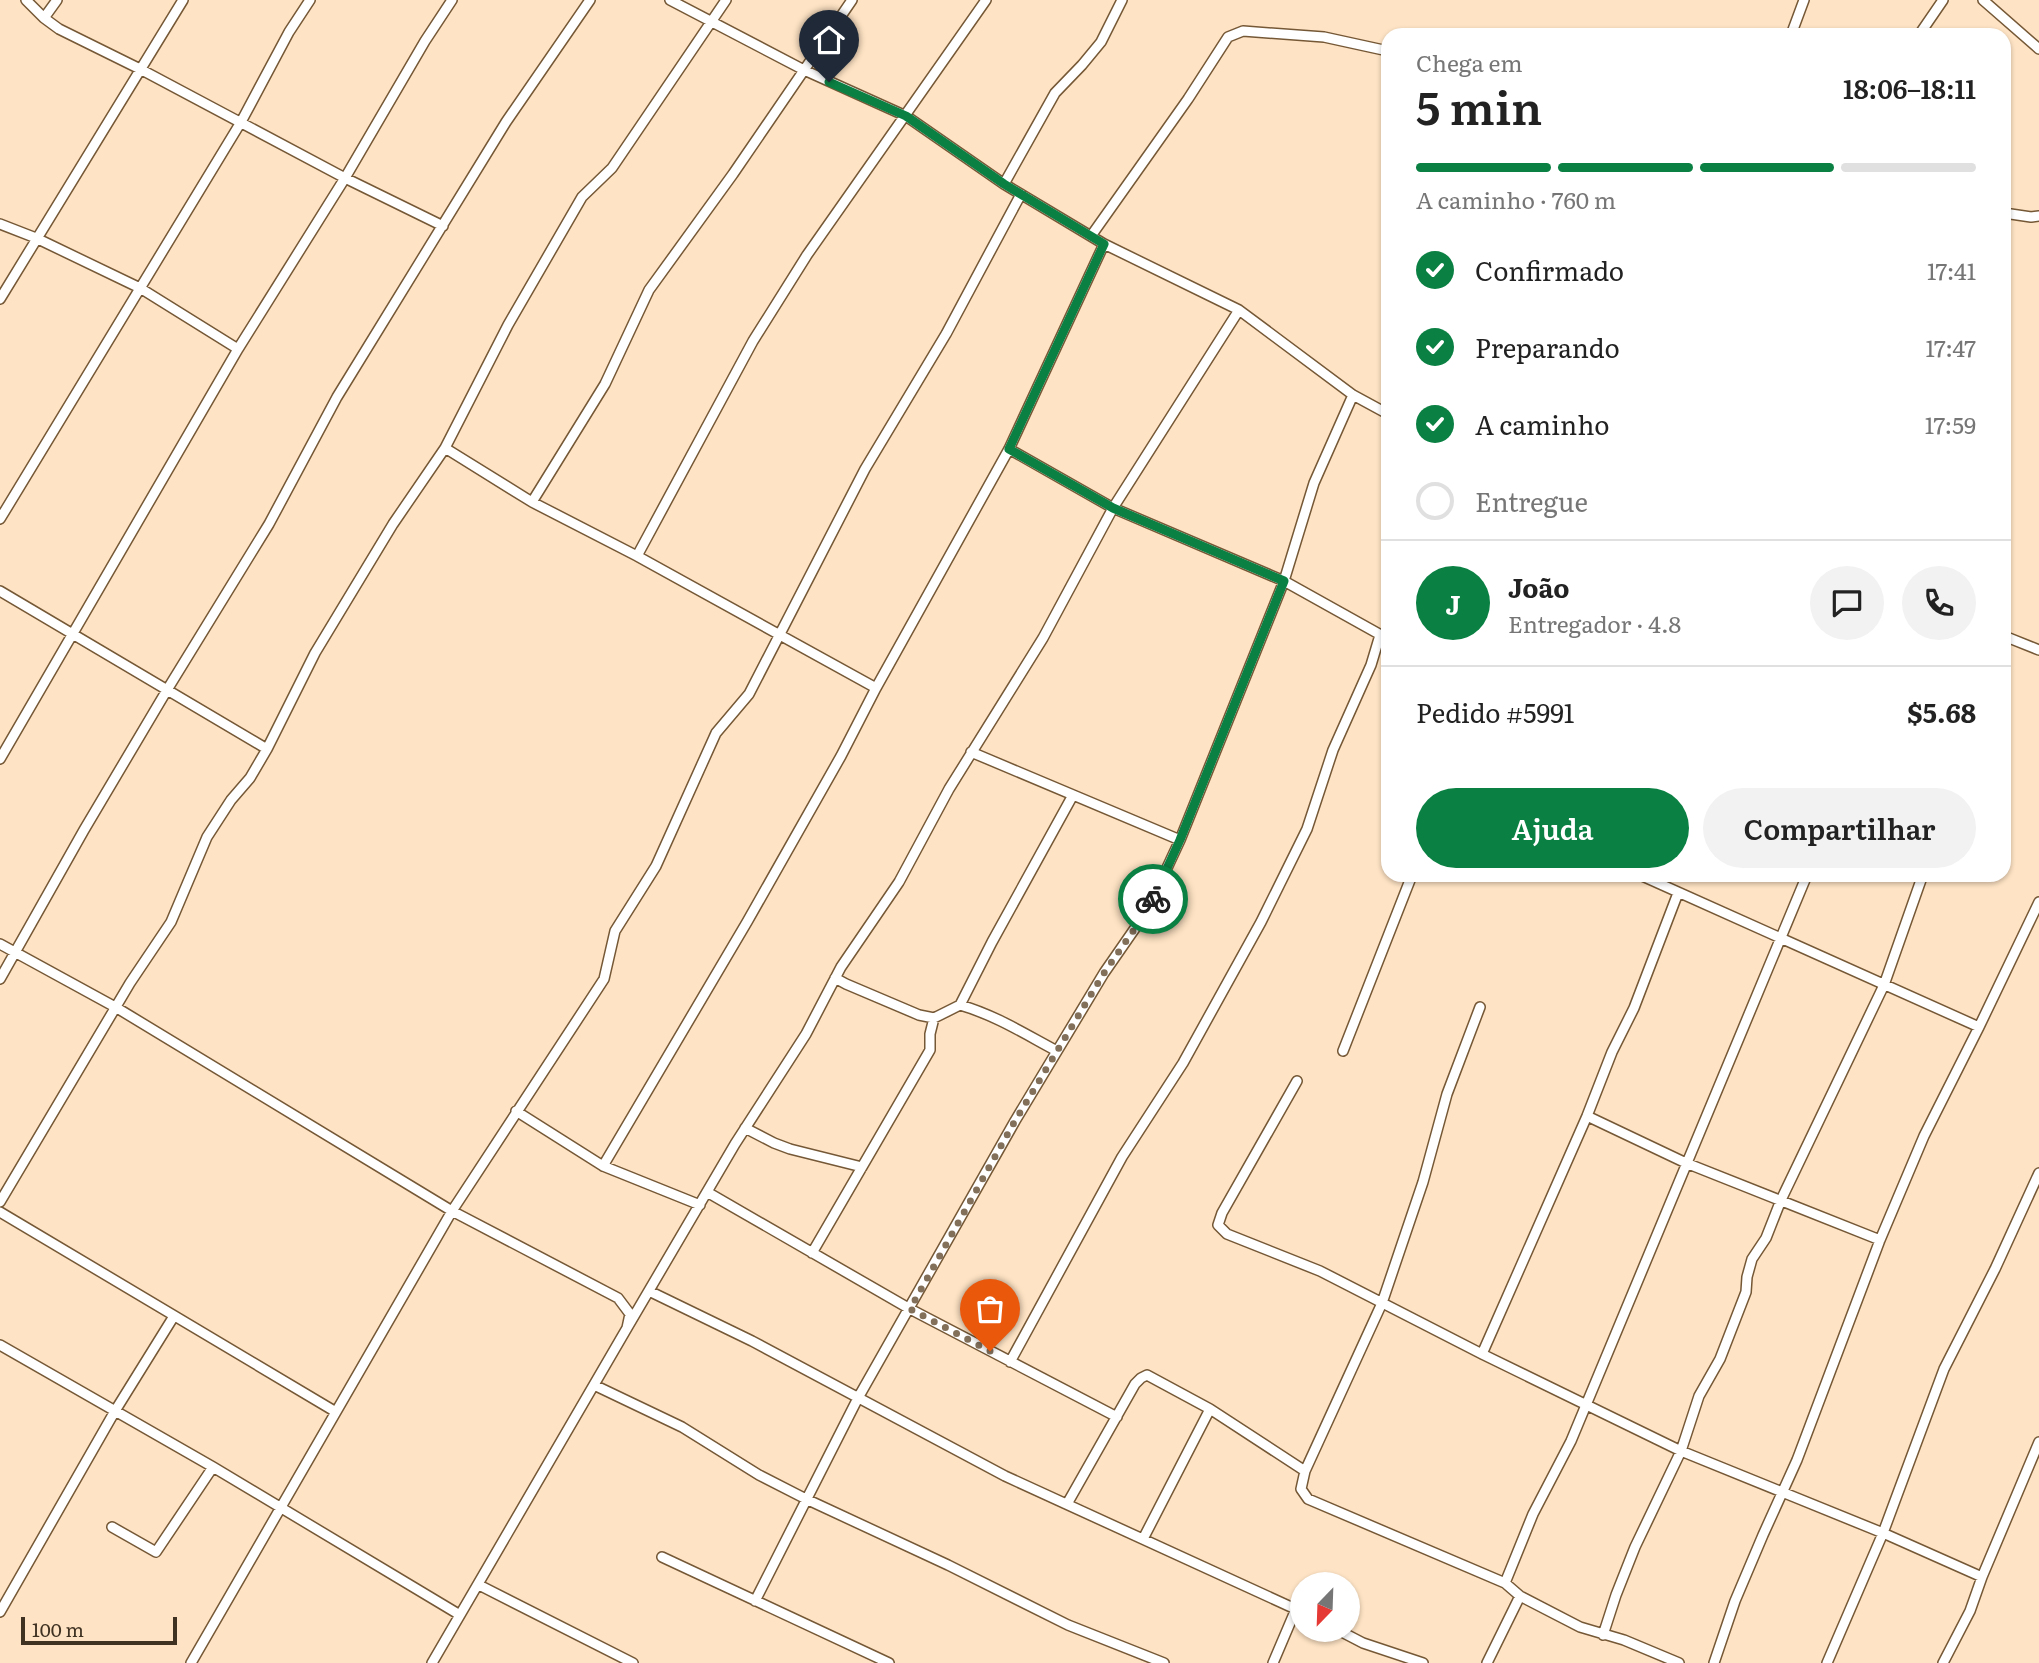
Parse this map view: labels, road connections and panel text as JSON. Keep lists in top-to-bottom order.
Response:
{
  "scale_bar": "100 m",
  "north": "bottom left",
  "page": {
    "heading": ["5 min", "Chega em", "18:06–18:11"],
    "panel": [
      "João",
      "Entregador · 4.8",
      "Pedido #5991",
      "$5.68"
    ],
    "bar": "A caminho · 760 m",
    "list": [
      ["Confirmado", "17:41"],
      ["Preparando", "17:47"],
      ["A caminho", "17:59"],
      "Entregue"
    ],
    "round": "J",
    "buttons": ["Ajuda", "Compartilhar"],
    "scale": "100 m"
  }
}
